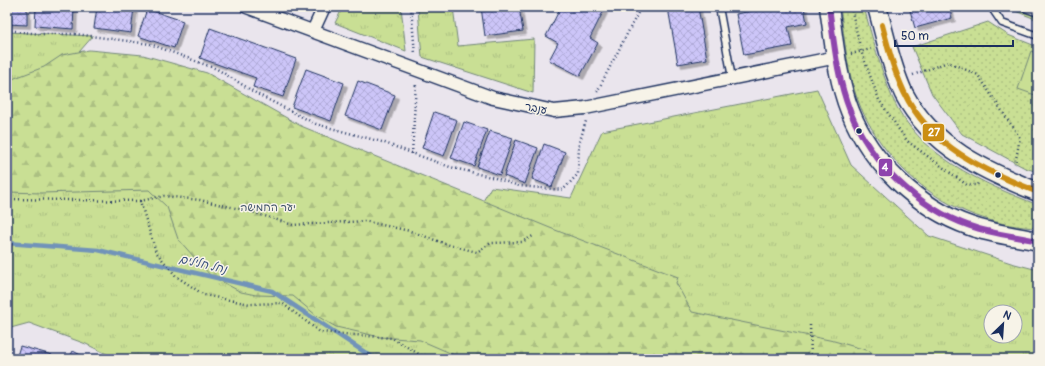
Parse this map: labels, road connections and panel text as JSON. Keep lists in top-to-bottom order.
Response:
{
  "streets": {
    "street": ["ענבר"]
  },
  "water": ["נחל חלילים"],
  "parks": ["יער החמישה"],
  "lines": ["transit line 4", "transit line 27"],
  "scale_bar": "50 m",
  "north": "top right"
}
